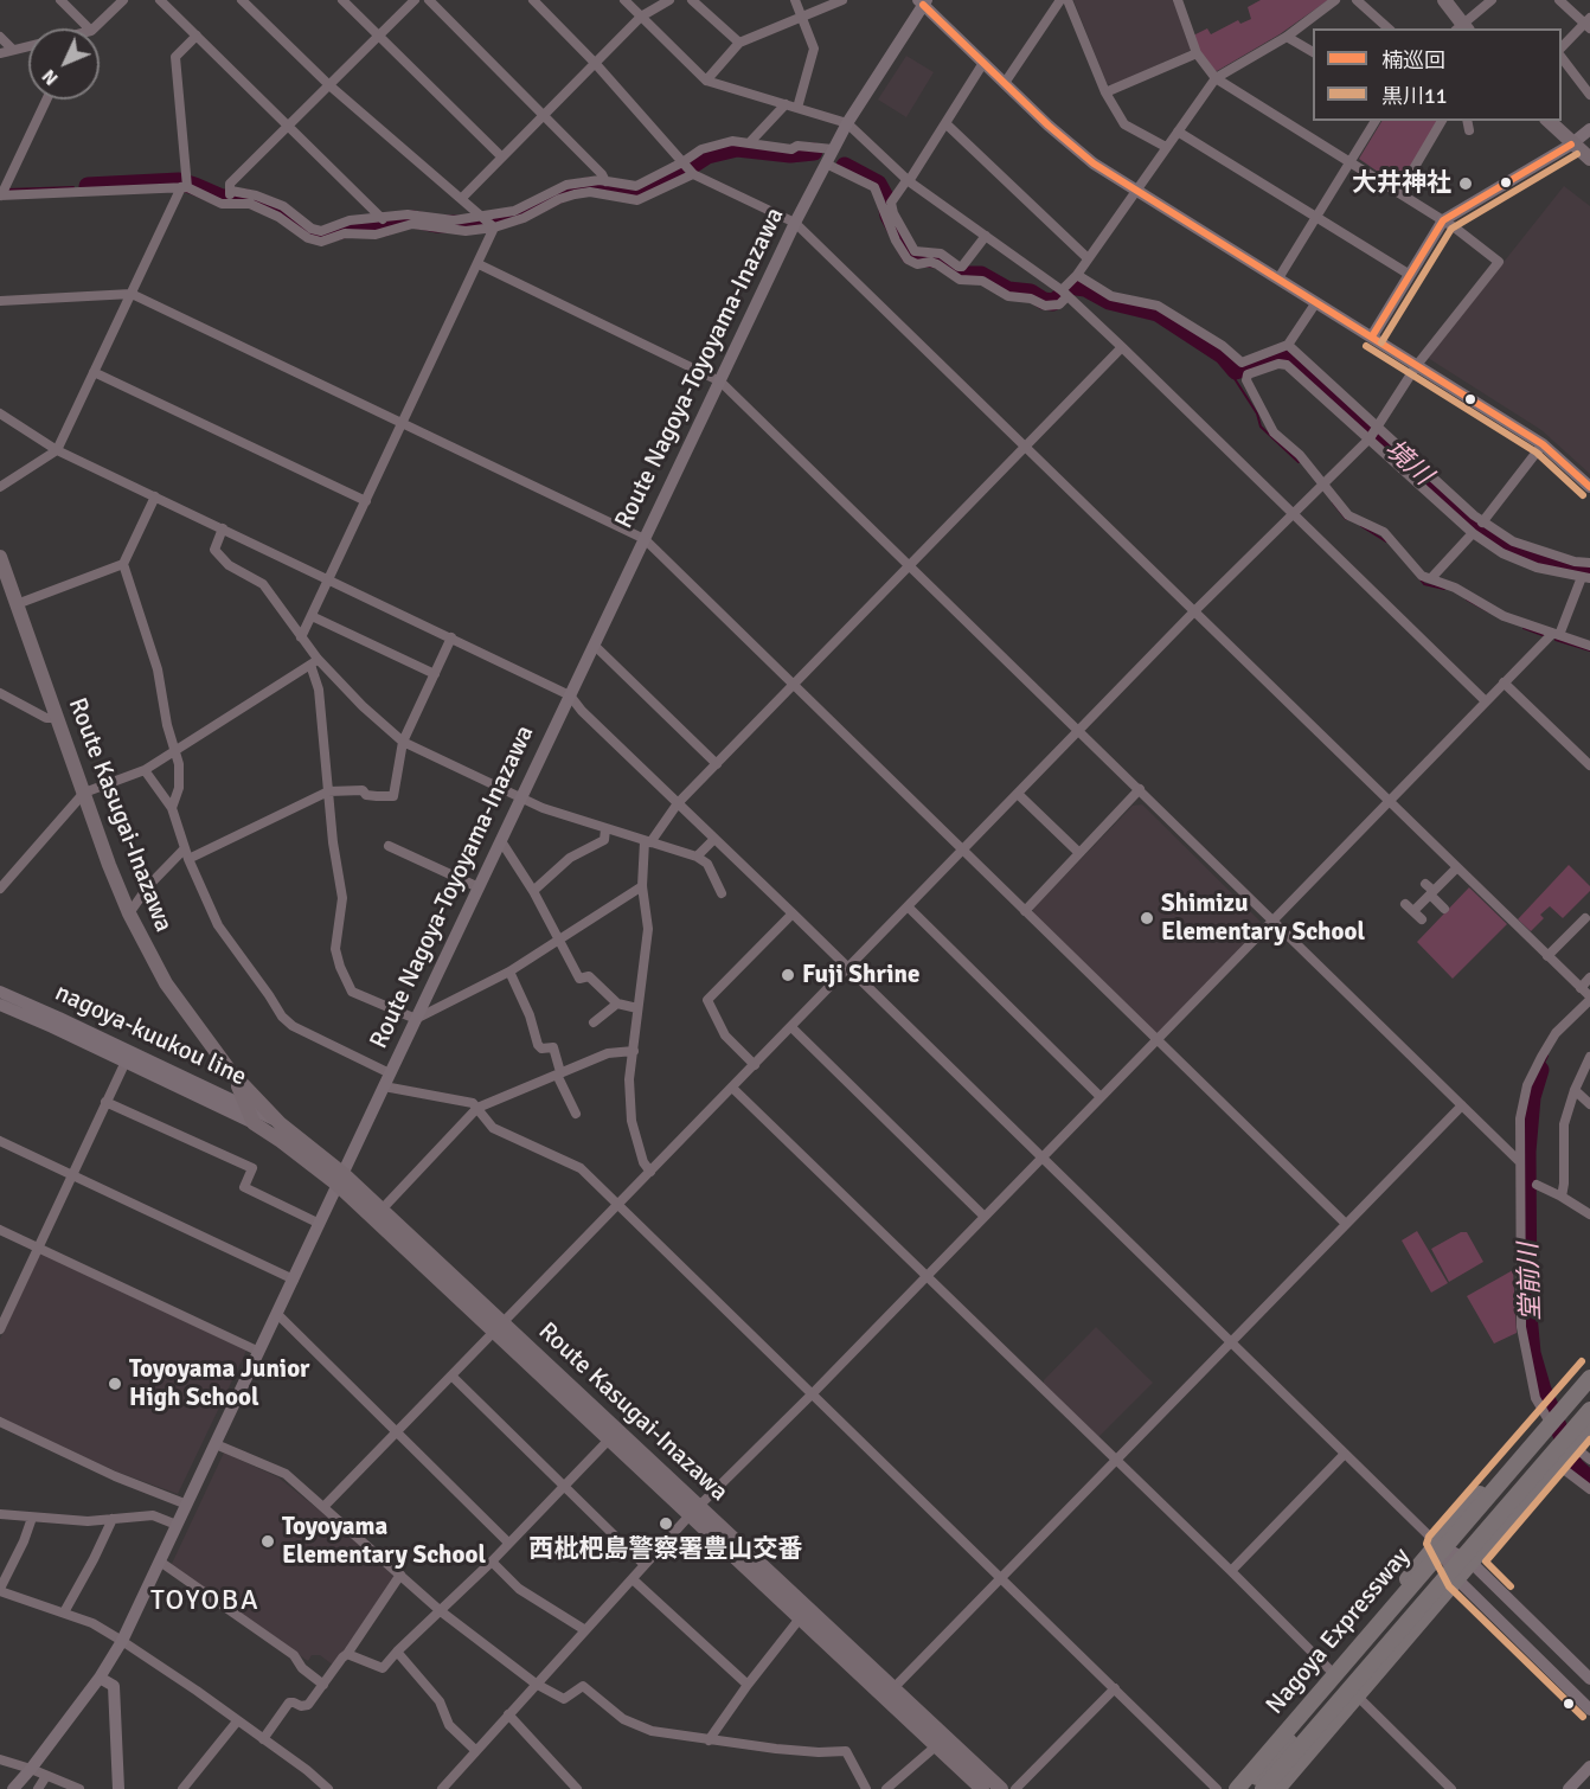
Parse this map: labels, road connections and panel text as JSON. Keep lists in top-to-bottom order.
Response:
{
  "streets": {
    "highway": ["Nagoya Expressway"],
    "main road": ["Route Nagoya-Toyoyama-Inazawa", "Route Kasugai-Inazawa", "nagoya-kuukou line"]
  },
  "crossings": [
    ["Route Nagoya-Toyoyama-Inazawa", "Route Kasugai-Inazawa"],
    ["Route Kasugai-Inazawa", "nagoya-kuukou line"]
  ],
  "districts": ["TOYOBA"],
  "water": ["境川", "堂前川"],
  "places": [
    "大井神社",
    "Shimizu Elementary School",
    "Fuji Shrine",
    "Toyoyama Junior High School",
    "西枇杷島警察署豊山交番",
    "Toyoyama Elementary School"
  ],
  "lines": ["transit line 楠巡回", "transit line 黒川11"],
  "legend": ["楠巡回", "黒川11"],
  "north": "bottom left"
}
